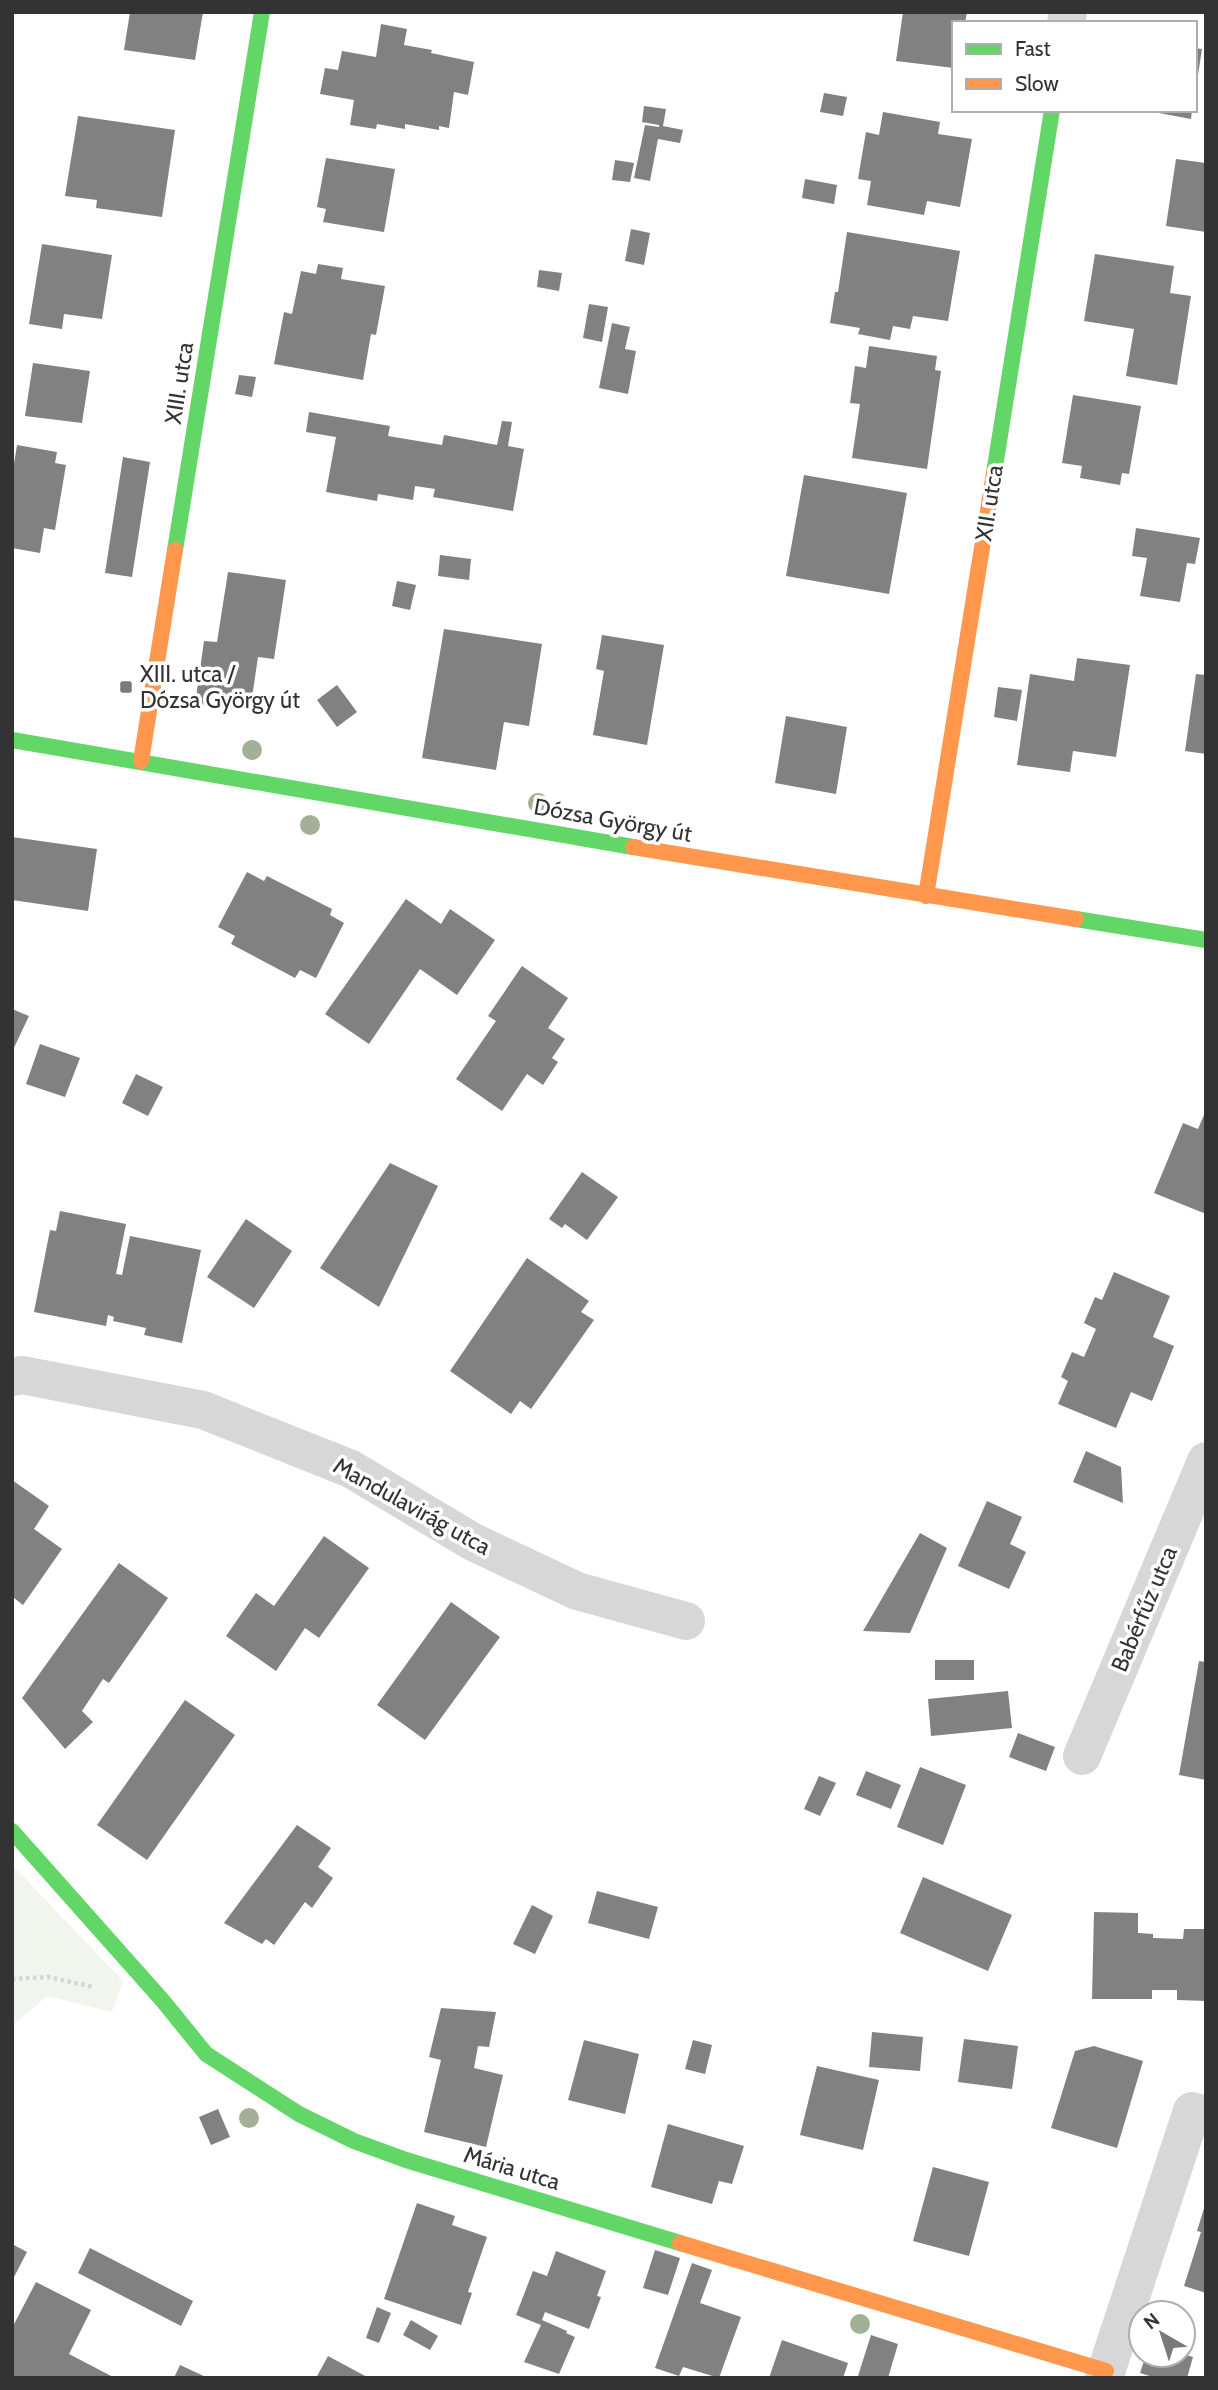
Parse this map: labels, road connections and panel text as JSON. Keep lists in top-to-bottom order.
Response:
{
  "streets": {
    "street": [
      "XIII. utca",
      "XII. utca",
      "Dózsa György út",
      "Mandulavirág utca",
      "Babérfűz utca",
      "Mária utca"
    ]
  },
  "crossings": [
    ["XIII. utca", "Dózsa György út"],
    ["XII. utca", "Dózsa György út"]
  ],
  "places": {
    "transit": ["XIII. utca / Dózsa György út"]
  },
  "legend": ["Fast", "Slow"],
  "north": "top left"
}
